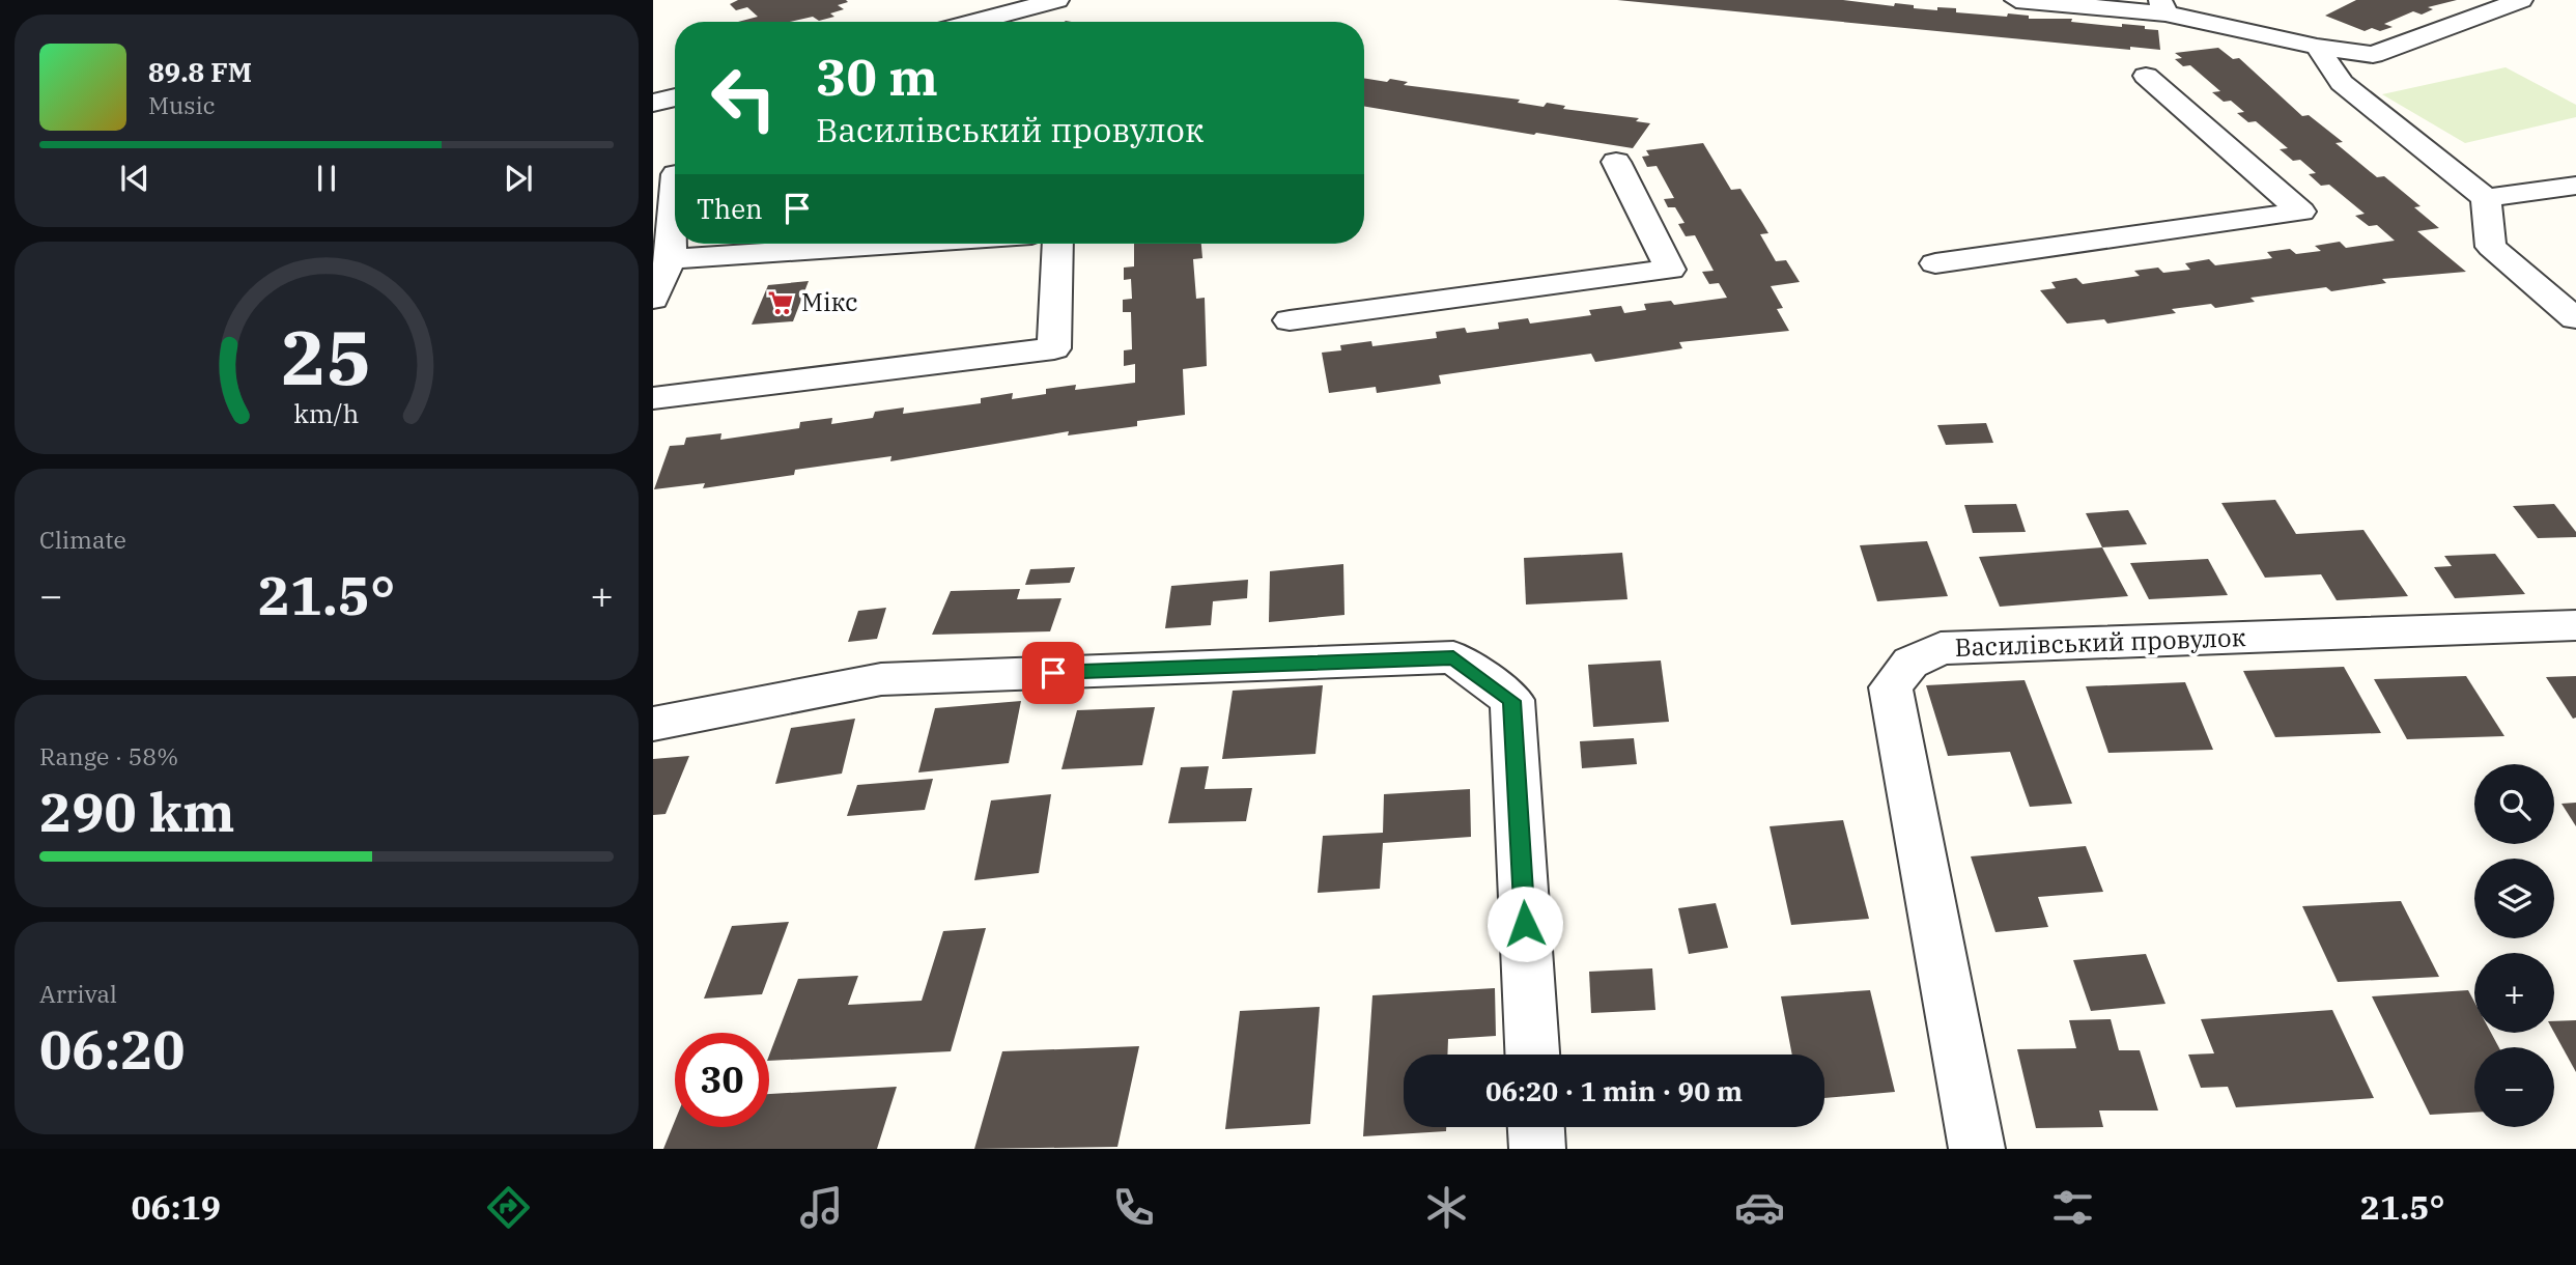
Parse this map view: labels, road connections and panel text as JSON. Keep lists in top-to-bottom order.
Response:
{
  "streets": {
    "street": ["Василівський провулок"]
  },
  "places": {
    "supermarket": ["Мікс"]
  },
  "page": {
    "turn": ["30 m", "Василівський провулок"],
    "song": ["89.8 FM", "Music"],
    "then": "Then",
    "tile": [
      "Climate",
      ["Range · 58%", "290 km"],
      ["Arrival", "06:20"]
    ],
    "heat": ["−", "21.5°", "+"],
    "map_buttons": ["+", "−"],
    "limit": "30",
    "trip": "06:20 · 1 min · 90 m",
    "tabs": ["06:19", "21.5°"],
    "gauge": ["25", "km/h"]
  }
}
